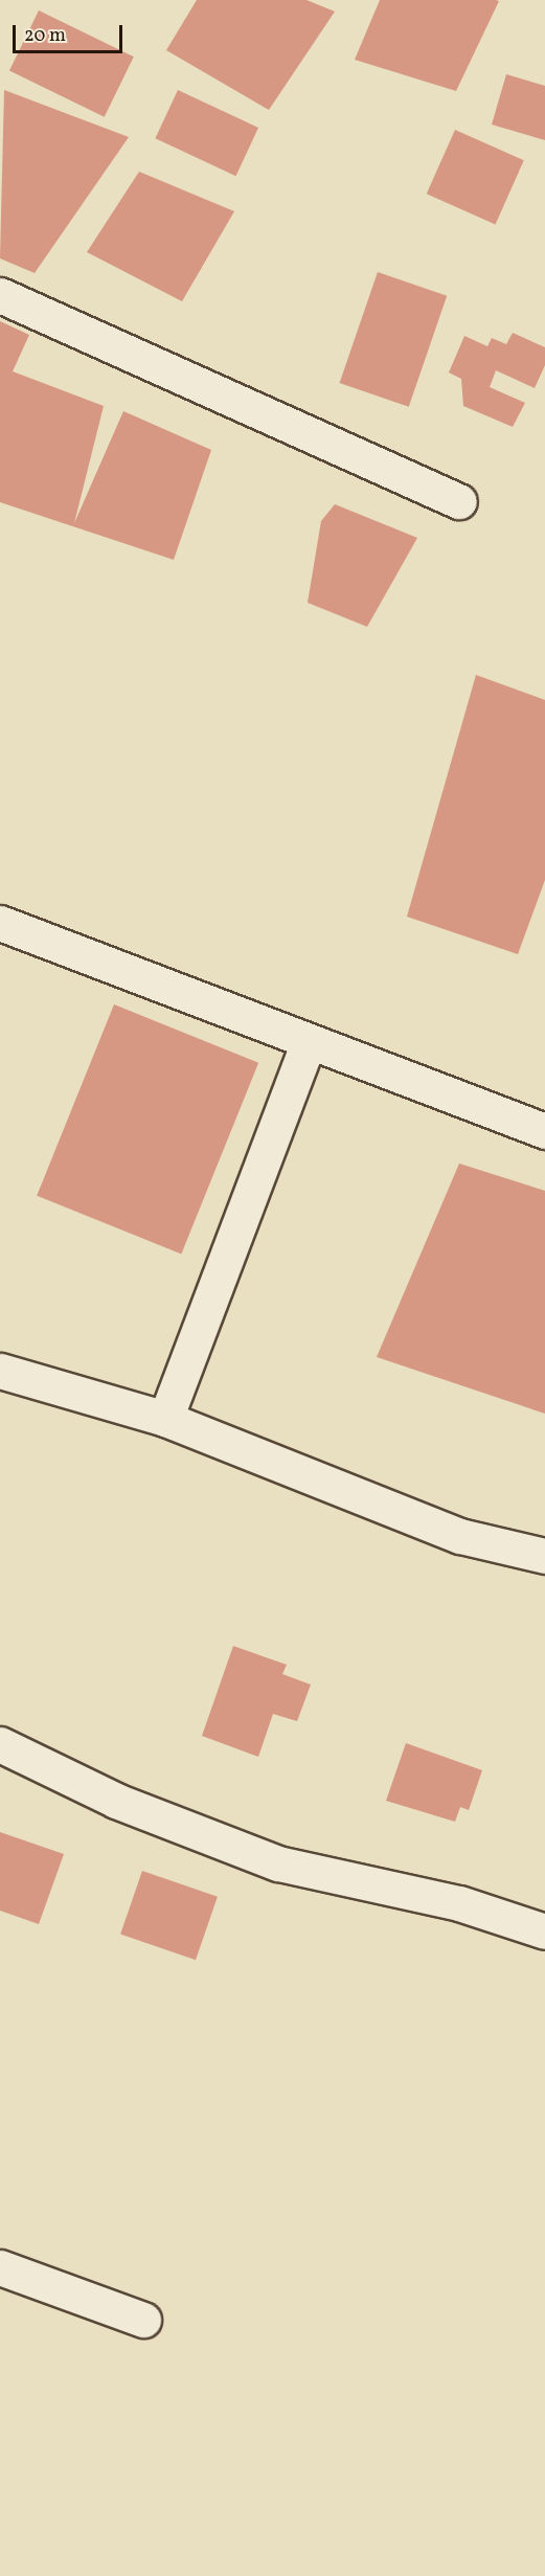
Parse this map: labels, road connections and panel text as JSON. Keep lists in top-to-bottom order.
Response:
{
  "scale_bar": "20 m"
}
